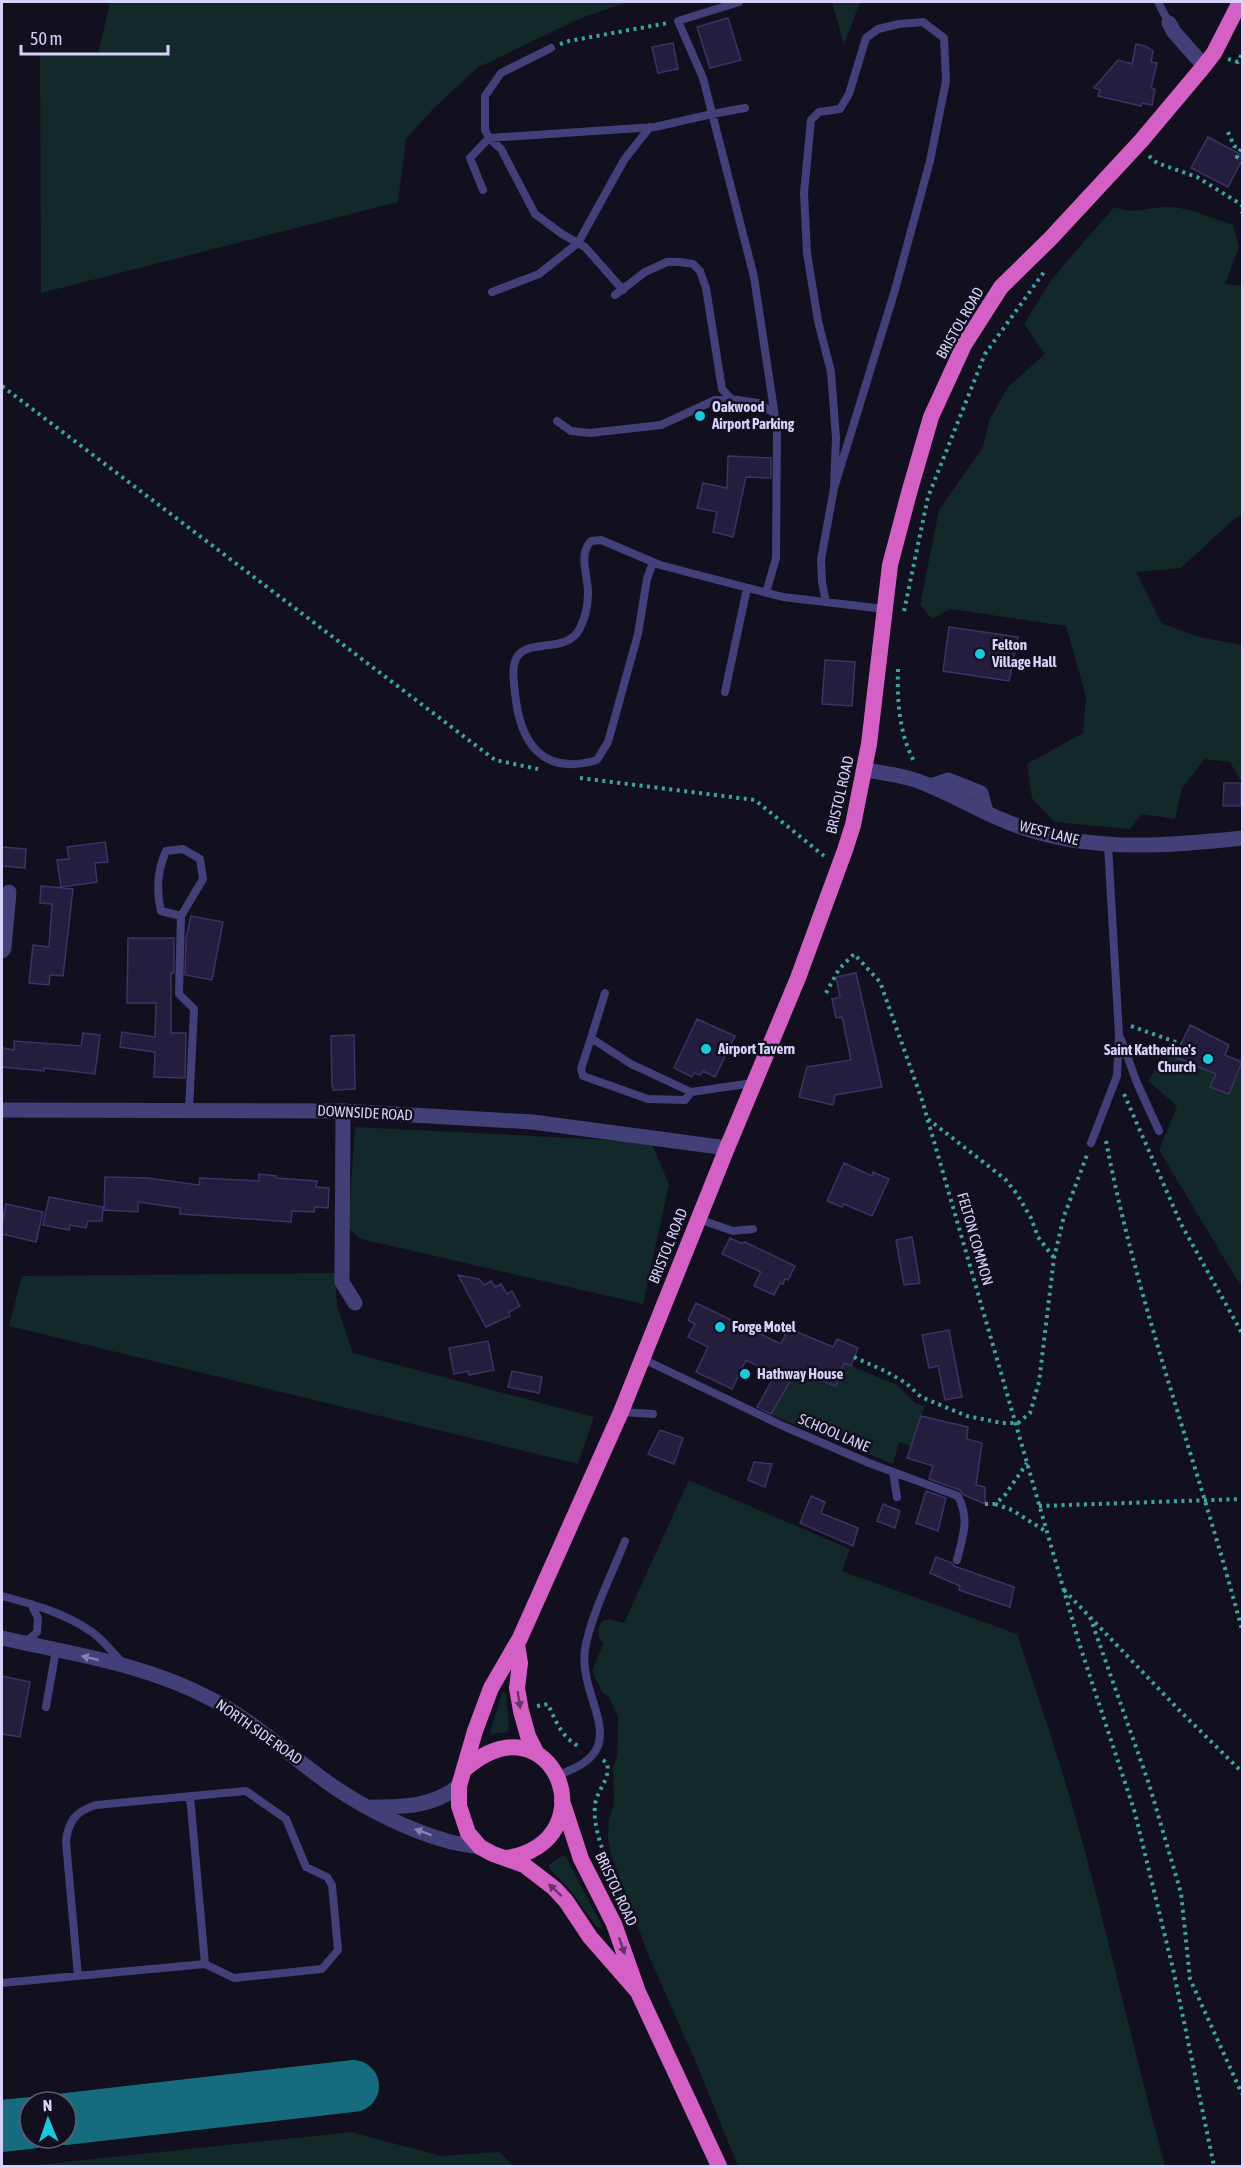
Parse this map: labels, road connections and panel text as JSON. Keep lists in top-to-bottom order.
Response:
{
  "streets": {
    "highway": ["BRISTOL ROAD"],
    "street": ["WEST LANE", "DOWNSIDE ROAD", "NORTH SIDE ROAD"],
    "lane": ["SCHOOL LANE"],
    "path": ["FELTON COMMON"]
  },
  "crossings": [
    ["BRISTOL ROAD", "WEST LANE"],
    ["BRISTOL ROAD", "DOWNSIDE ROAD"],
    ["BRISTOL ROAD", "SCHOOL LANE"],
    ["BRISTOL ROAD", "NORTH SIDE ROAD"]
  ],
  "one_way": ["NORTH SIDE ROAD"],
  "places": [
    "Oakwood Airport Parking",
    "Felton Village Hall",
    "Airport Tavern",
    "Saint Katherine's Church",
    "Forge Motel",
    "Hathway House"
  ],
  "scale_bar": "50 m",
  "north": "top"
}
